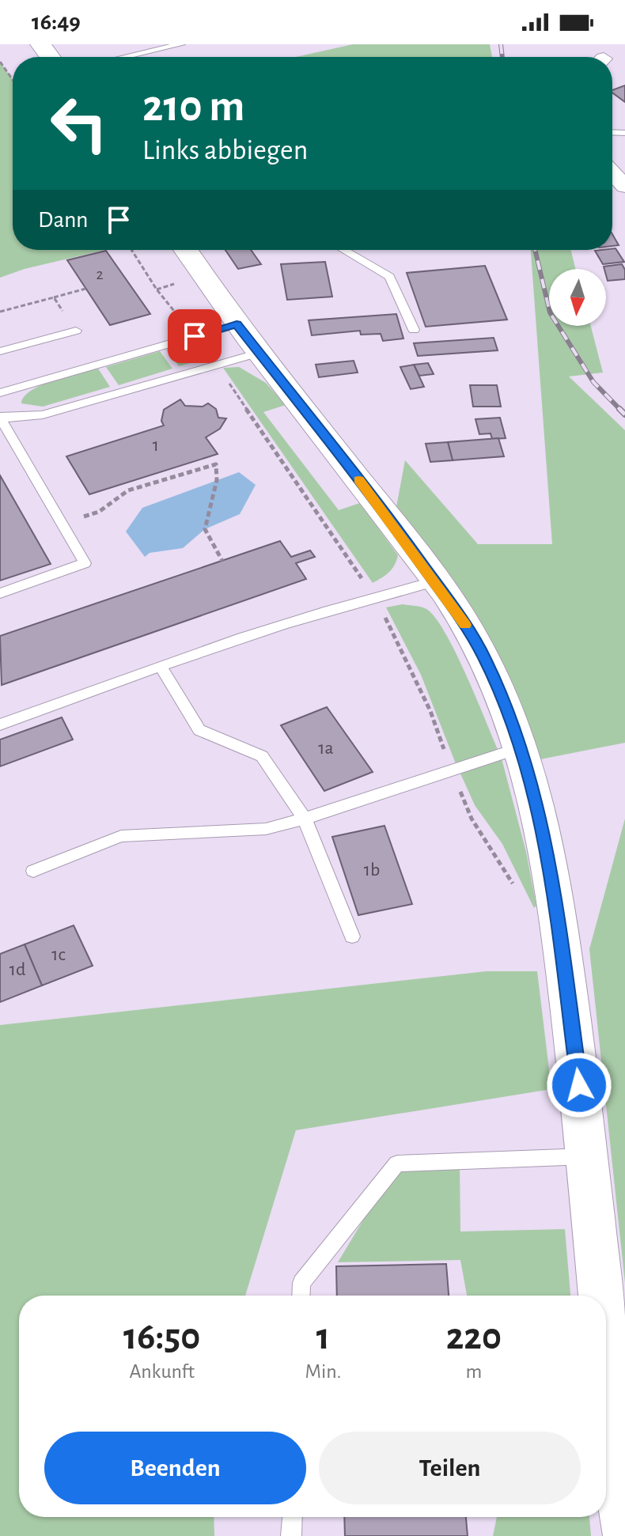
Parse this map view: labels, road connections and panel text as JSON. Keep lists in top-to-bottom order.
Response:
{
  "house_numbers": [
    "2",
    "1",
    "1a",
    "1b",
    "1c",
    "1d"
  ],
  "north": "bottom",
  "page": {
    "status": "16:49",
    "turn": ["210 m", "Links abbiegen"],
    "then": "Dann",
    "eta": [
      "16:50",
      "Ankunft",
      "1",
      "Min.",
      "220",
      "m"
    ],
    "buttons": ["Beenden", "Teilen"]
  }
}
